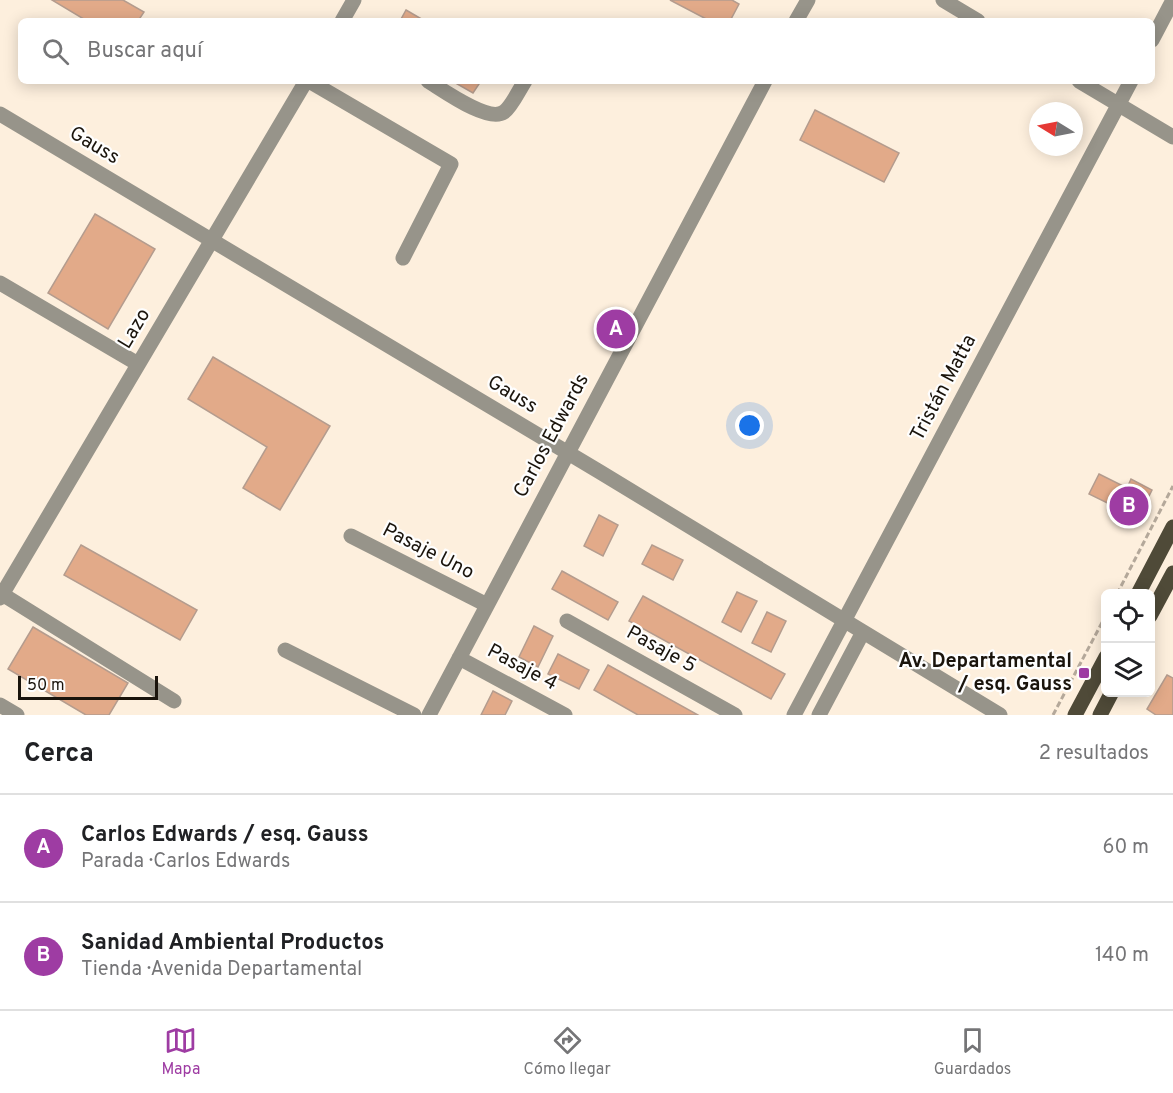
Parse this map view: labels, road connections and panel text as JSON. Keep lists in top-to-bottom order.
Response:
{
  "streets": {
    "street": [
      "Gauss",
      "Lazo",
      "Tristán Matta",
      "Carlos Edwards",
      "Pasaje Uno",
      "Pasaje 5",
      "Pasaje 4"
    ]
  },
  "crossings": [
    ["Gauss", "Lazo"],
    ["Gauss", "Tristán Matta"],
    ["Gauss", "Carlos Edwards"],
    ["Carlos Edwards", "Pasaje Uno"],
    ["Carlos Edwards", "Pasaje 4"]
  ],
  "places": {
    "transit": ["Av. Departamental / esq. Gauss"]
  },
  "scale_bar": "50 m",
  "north": "left",
  "page": {
    "search": "Buscar aquí",
    "pins": ["A", "B"],
    "scale": "50 m",
    "heading": ["Cerca", "2 resultados"],
    "list": [
      {
        "mark": "A",
        "name": "Carlos Edwards / esq. Gauss",
        "note": "Parada · Carlos Edwards",
        "value": "60 m"
      },
      {
        "mark": "B",
        "name": "Sanidad Ambiental Productos",
        "note": "Tienda · Avenida Departamental",
        "value": "140 m"
      }
    ],
    "nav": ["Mapa", "Cómo llegar", "Guardados"]
  }
}
